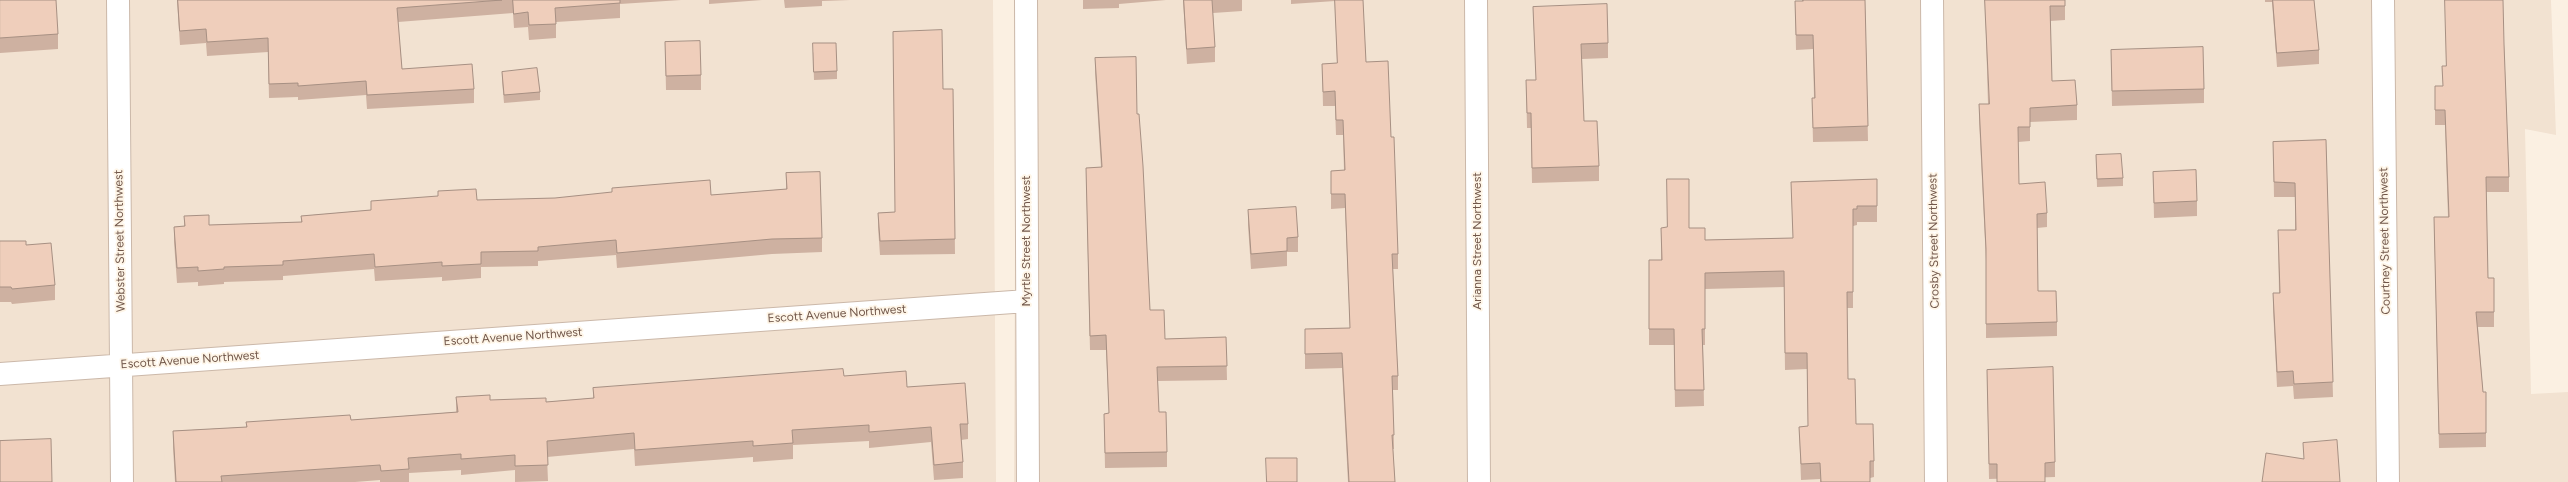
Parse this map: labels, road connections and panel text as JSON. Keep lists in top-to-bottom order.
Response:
{
  "streets": {
    "street": [
      "Webster Street Northwest",
      "Myrtle Street Northwest",
      "Arianna Street Northwest",
      "Crosby Street Northwest",
      "Courtney Street Northwest",
      "Escott Avenue Northwest"
    ]
  },
  "crossings": [
    ["Webster Street Northwest", "Escott Avenue Northwest"],
    ["Myrtle Street Northwest", "Escott Avenue Northwest"]
  ]
}
